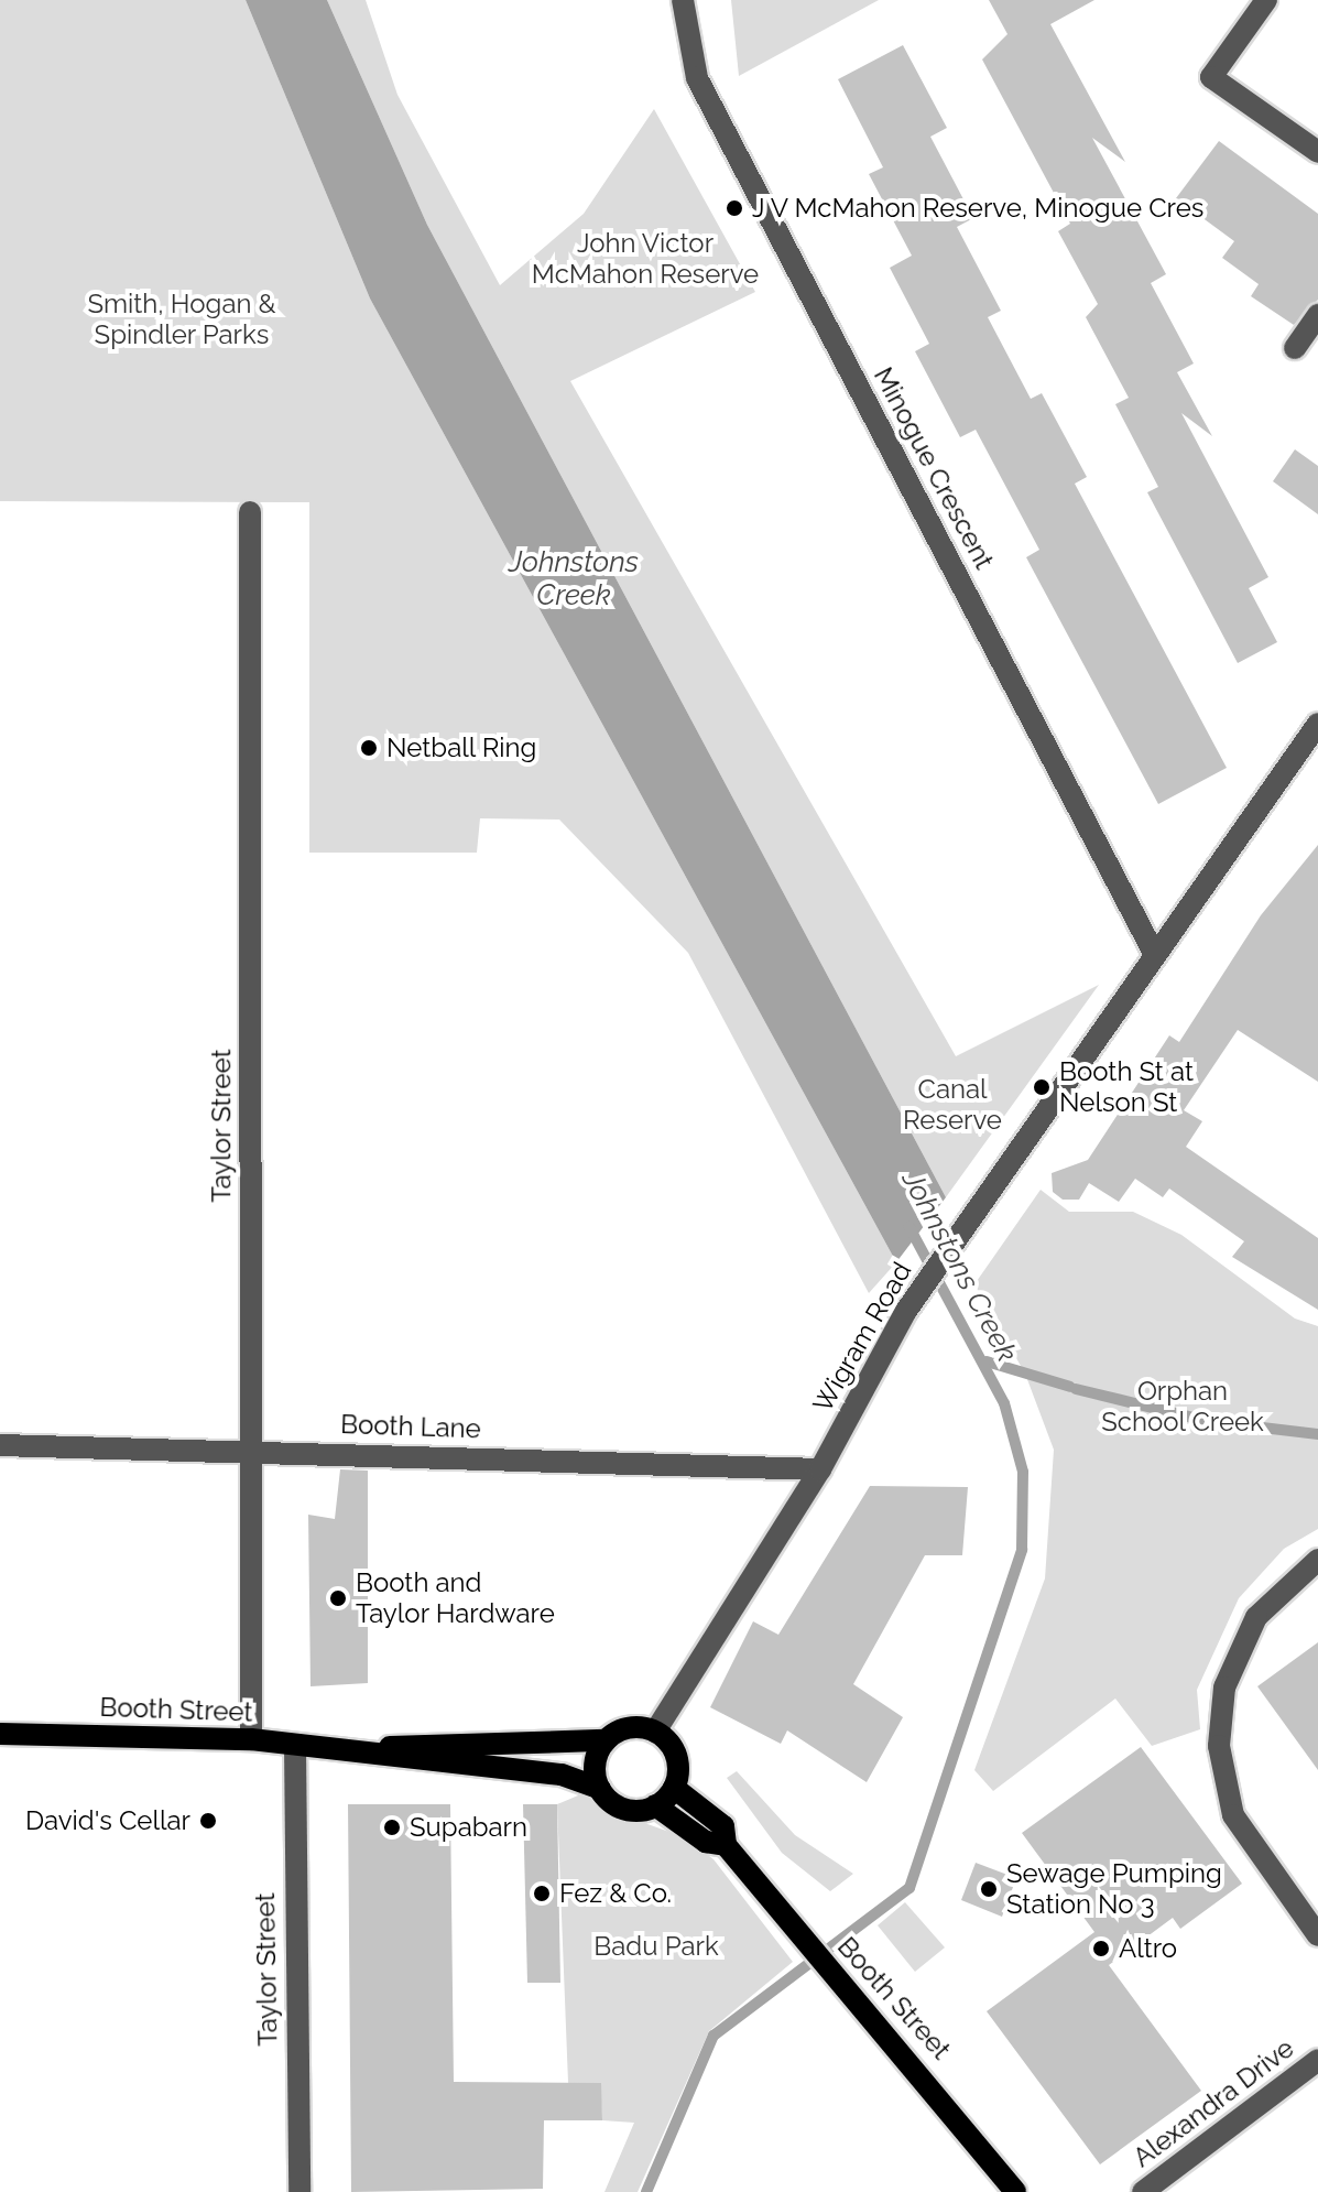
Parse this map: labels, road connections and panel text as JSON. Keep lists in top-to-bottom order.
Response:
{
  "streets": {
    "main road": ["Booth Street"],
    "street": [
      "Minogue Crescent",
      "Taylor Street",
      "Wigram Road",
      "Booth Lane",
      "Alexandra Drive"
    ]
  },
  "crossings": [
    ["Minogue Crescent", "Wigram Road"],
    ["Taylor Street", "Booth Lane"],
    ["Taylor Street", "Booth Street"],
    ["Wigram Road", "Booth Lane"],
    ["Wigram Road", "Booth Street"]
  ],
  "water": ["Johnstons Creek"],
  "parks": [
    "John Victor McMahon Reserve",
    "Smith, Hogan & Spindler Parks",
    "Canal Reserve",
    "Orphan School Creek",
    "Badu Park"
  ],
  "places": [
    "J V McMahon Reserve, Minogue Cres",
    "Netball Ring",
    "Booth St at Nelson St",
    "Booth and Taylor Hardware",
    "David's Cellar",
    "Supabarn",
    "Sewage Pumping Station No 3",
    "Fez & Co.",
    "Altro"
  ]
}
